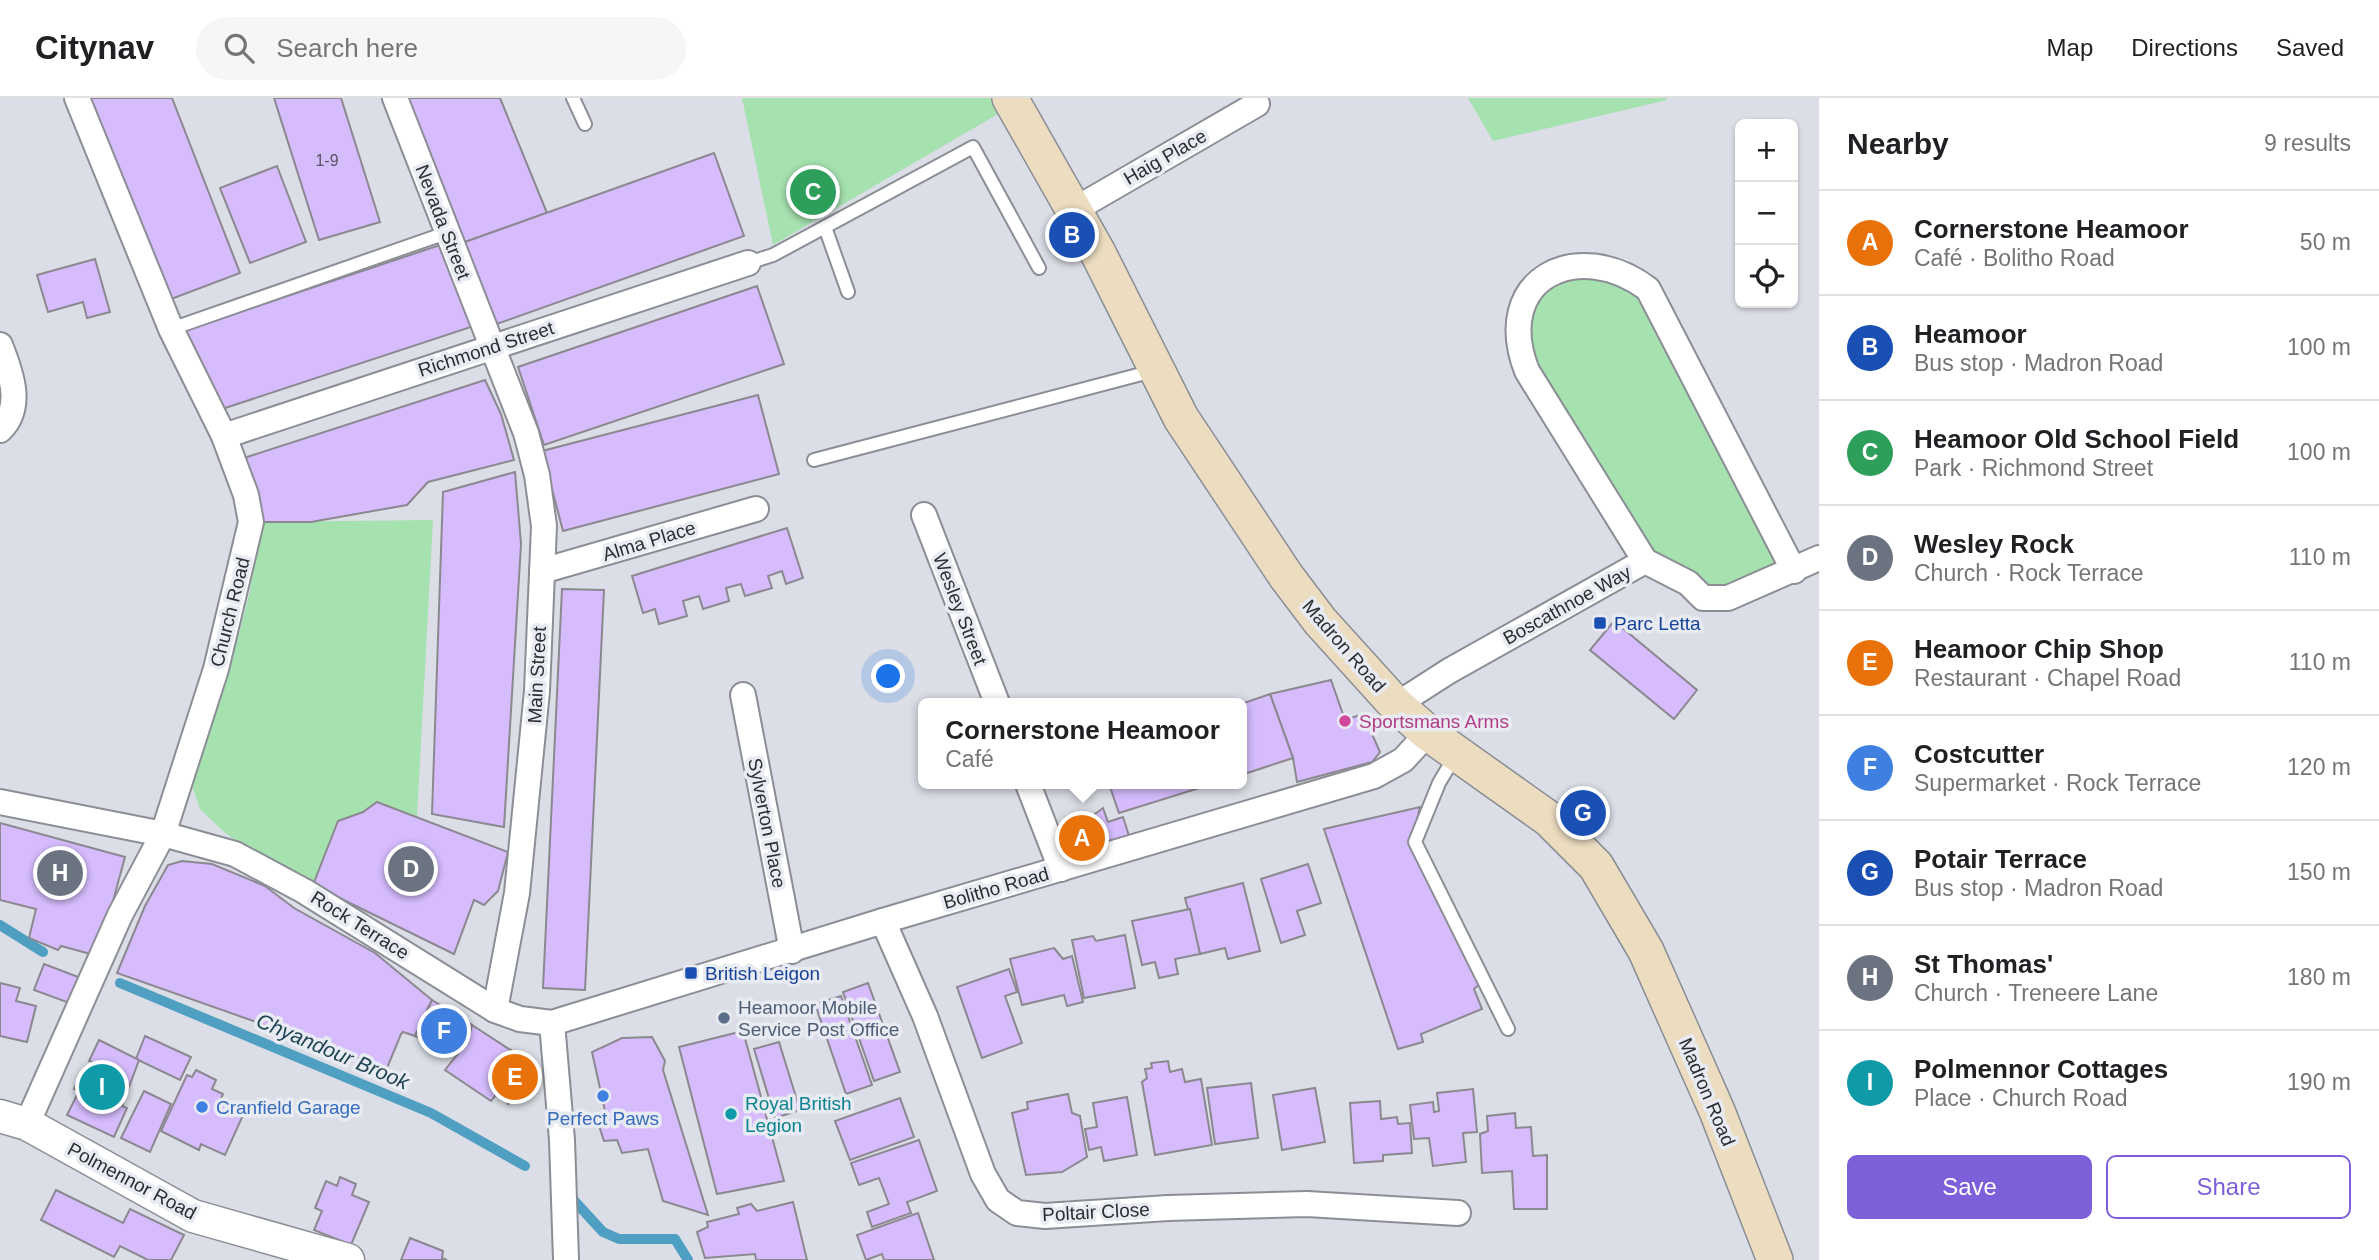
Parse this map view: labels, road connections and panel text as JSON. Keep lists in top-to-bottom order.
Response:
{
  "streets": {
    "main road": ["Madron Road"],
    "street": [
      "Haig Place",
      "Nevada Street",
      "Richmond Street",
      "Alma Place",
      "Boscathnoe Way",
      "Wesley Street",
      "Church Road",
      "Main Street",
      "Sylverton Place",
      "Bolitho Road",
      "Rock Terrace",
      "Polmennor Road",
      "Poltair Close"
    ]
  },
  "crossings": [
    ["Haig Place", "Madron Road"],
    ["Nevada Street", "Richmond Street"],
    ["Nevada Street", "Main Street"],
    ["Richmond Street", "Church Road"],
    ["Richmond Street", "Main Street"],
    ["Alma Place", "Main Street"],
    ["Boscathnoe Way", "Madron Road"],
    ["Church Road", "Rock Terrace"],
    ["Church Road", "Polmennor Road"],
    ["Madron Road", "Bolitho Road"],
    ["Main Street", "Rock Terrace"],
    ["Sylverton Place", "Bolitho Road"],
    ["Bolitho Road", "Rock Terrace"],
    ["Bolitho Road", "Poltair Close"]
  ],
  "water": ["Chyandour Brook"],
  "places": {
    "transit": ["Parc Letta", "British Leigon"],
    "other": [
      "Sportsmans Arms",
      "Heamoor Mobile Service Post Office",
      "Perfect Paws",
      "Cranfield Garage",
      "Royal British Legion"
    ]
  },
  "house_numbers": ["1-9"],
  "page": {
    "header": "Citynav",
    "search": "Search here",
    "nav": ["Map", "Directions", "Saved"],
    "heading": ["Nearby", "9 results"],
    "map_buttons": ["+", "−"],
    "pins": [
      "C",
      "B",
      "G",
      "A",
      "D",
      "H",
      "F",
      "E",
      "I"
    ],
    "list": [
      {
        "mark": "A",
        "name": "Cornerstone Heamoor",
        "note": "Café · Bolitho Road",
        "value": "50 m"
      },
      {
        "mark": "B",
        "name": "Heamoor",
        "note": "Bus stop · Madron Road",
        "value": "100 m"
      },
      {
        "mark": "C",
        "name": "Heamoor Old School Field",
        "note": "Park · Richmond Street",
        "value": "100 m"
      },
      {
        "mark": "D",
        "name": "Wesley Rock",
        "note": "Church · Rock Terrace",
        "value": "110 m"
      },
      {
        "mark": "E",
        "name": "Heamoor Chip Shop",
        "note": "Restaurant · Chapel Road",
        "value": "110 m"
      },
      {
        "mark": "F",
        "name": "Costcutter",
        "note": "Supermarket · Rock Terrace",
        "value": "120 m"
      },
      {
        "mark": "G",
        "name": "Potair Terrace",
        "note": "Bus stop · Madron Road",
        "value": "150 m"
      },
      {
        "mark": "H",
        "name": "St Thomas'",
        "note": "Church · Treneere Lane",
        "value": "180 m"
      },
      {
        "mark": "I",
        "name": "Polmennor Cottages",
        "note": "Place · Church Road",
        "value": "190 m"
      }
    ],
    "popup": ["Cornerstone Heamoor", "Café"],
    "buttons": ["Save", "Share"]
  }
}
